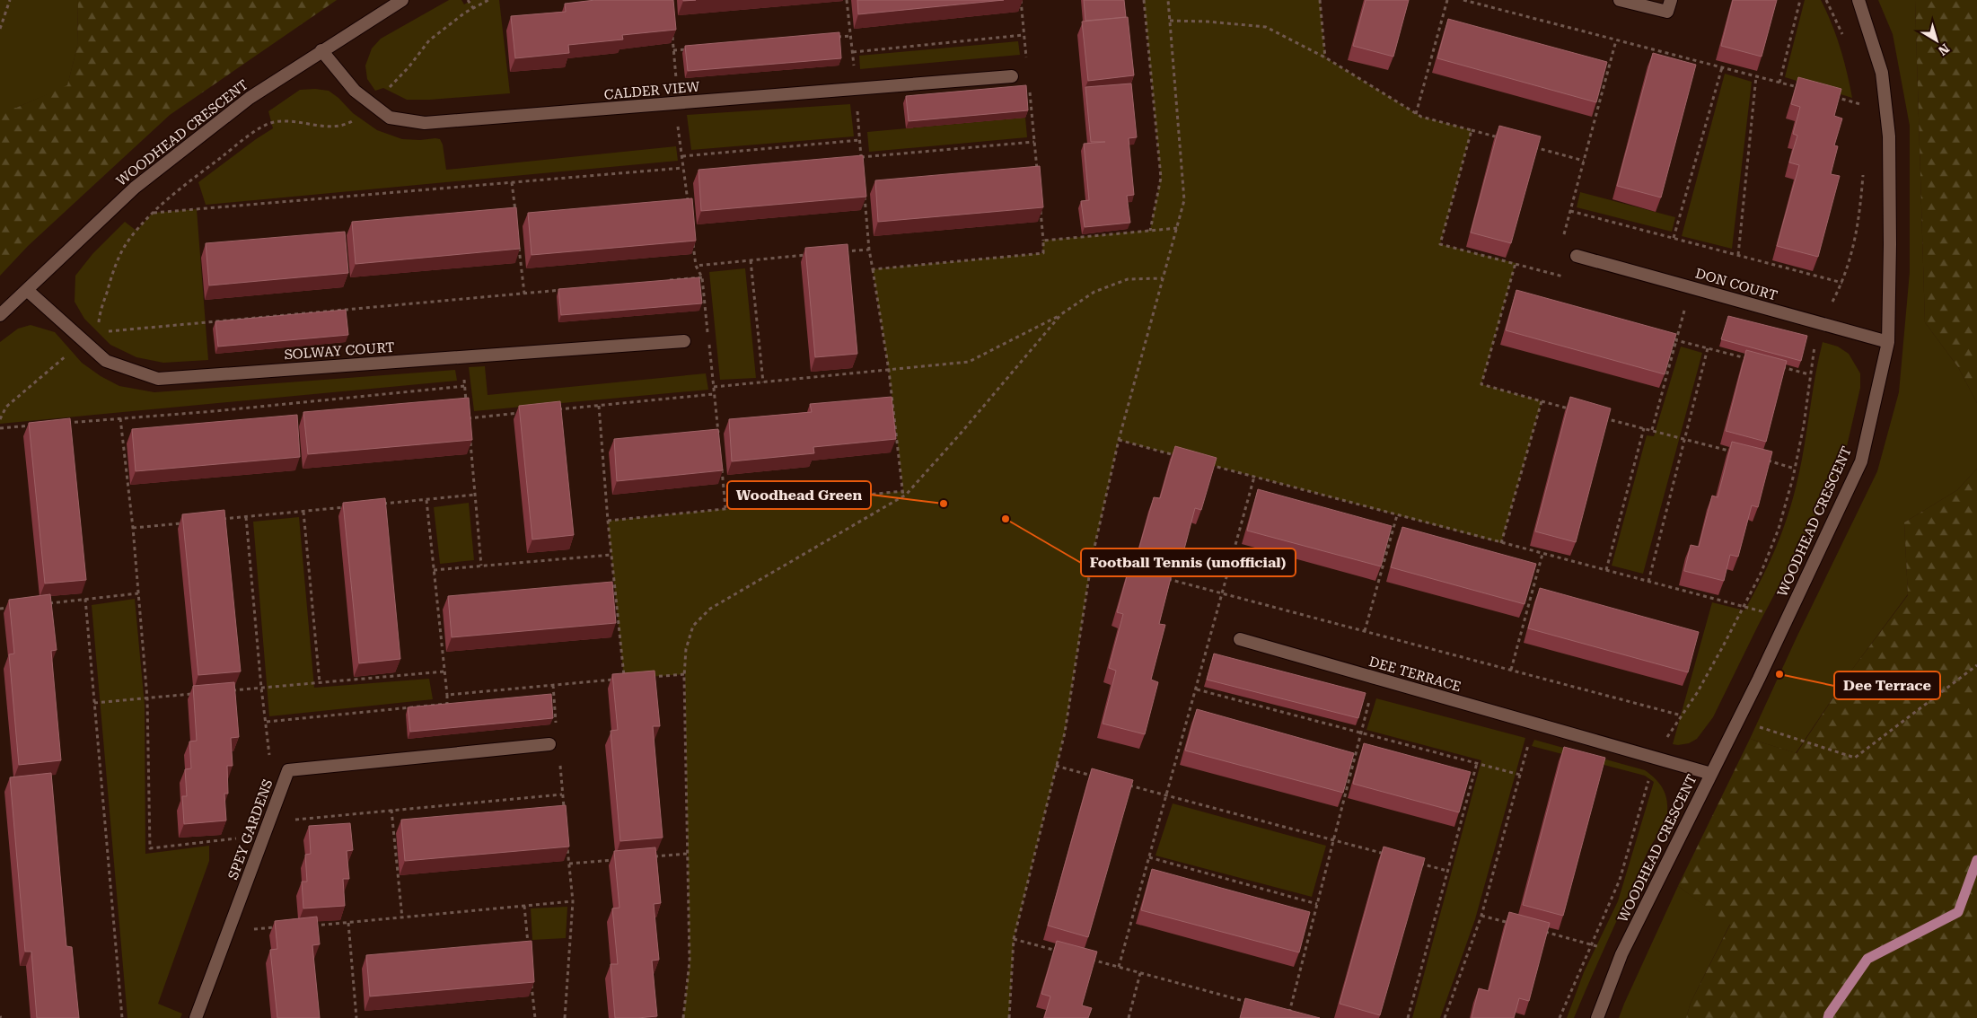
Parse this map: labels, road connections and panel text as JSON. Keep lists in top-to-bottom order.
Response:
{
  "streets": {
    "street": [
      "CALDER VIEW",
      "WOODHEAD CRESCENT",
      "DON COURT",
      "SOLWAY COURT",
      "DEE TERRACE",
      "SPEY GARDENS"
    ]
  },
  "crossings": [
    ["CALDER VIEW", "WOODHEAD CRESCENT"],
    ["WOODHEAD CRESCENT", "DON COURT"],
    ["WOODHEAD CRESCENT", "SOLWAY COURT"],
    ["WOODHEAD CRESCENT", "DEE TERRACE"]
  ],
  "places": ["Woodhead Green", "Football Tennis (unofficial)", "Dee Terrace"],
  "north": "bottom right"
}
